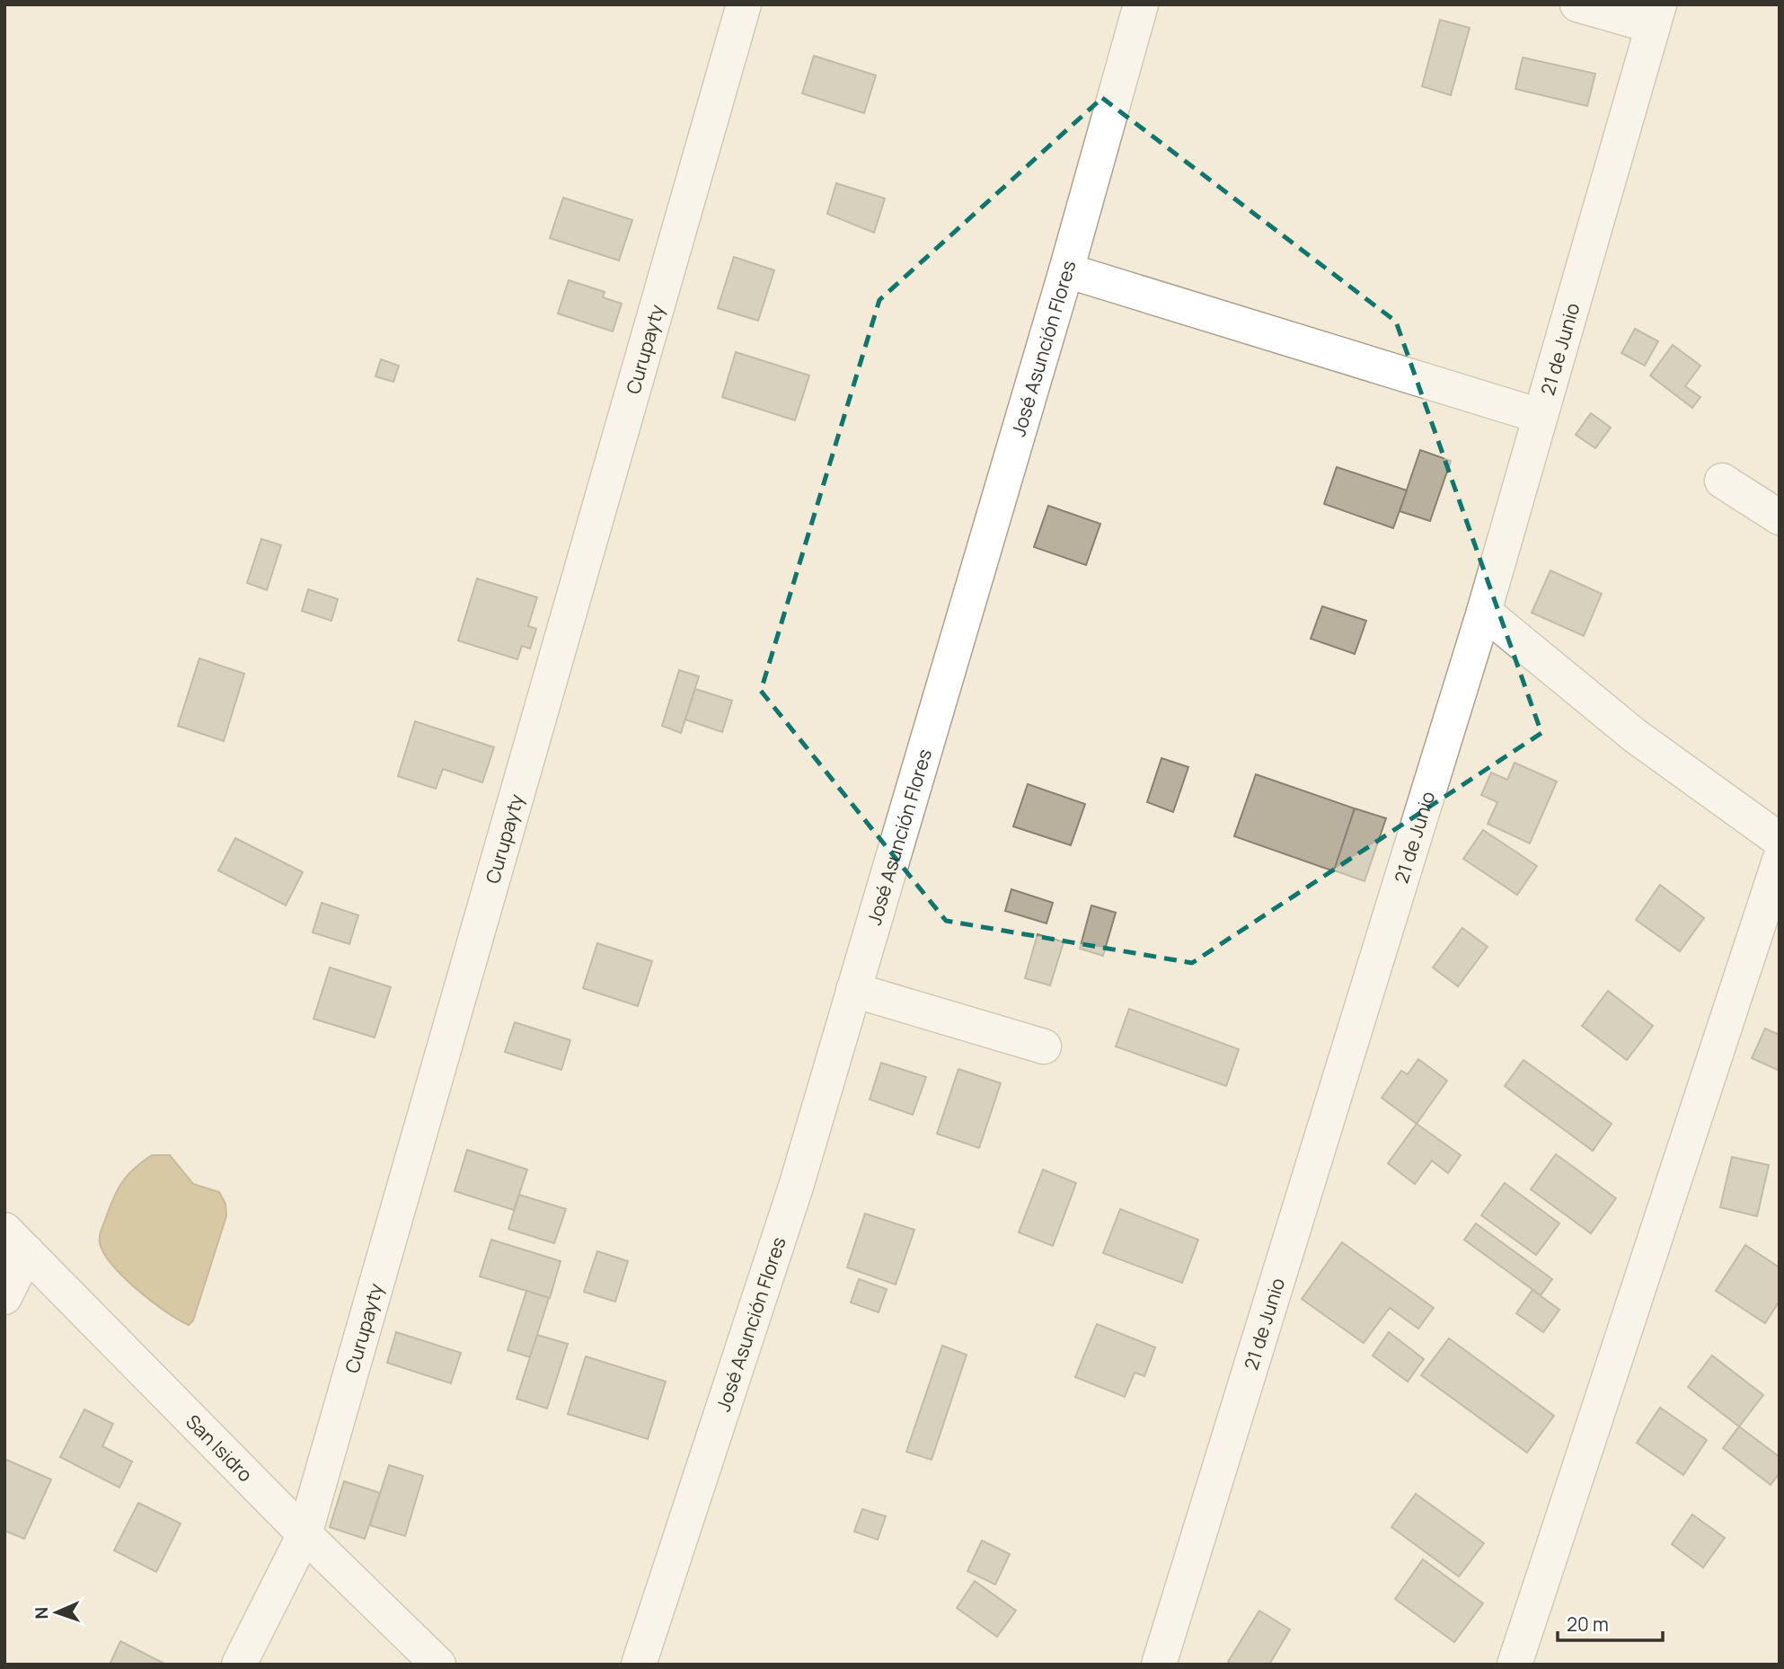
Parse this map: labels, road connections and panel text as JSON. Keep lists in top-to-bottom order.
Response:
{
  "streets": {
    "street": [
      "21 de Junio",
      "José Asunción Flores",
      "Curupayty",
      "San Isidro"
    ]
  },
  "crossings": [
    ["Curupayty", "San Isidro"]
  ],
  "scale_bar": "20 m",
  "north": "left"
}
